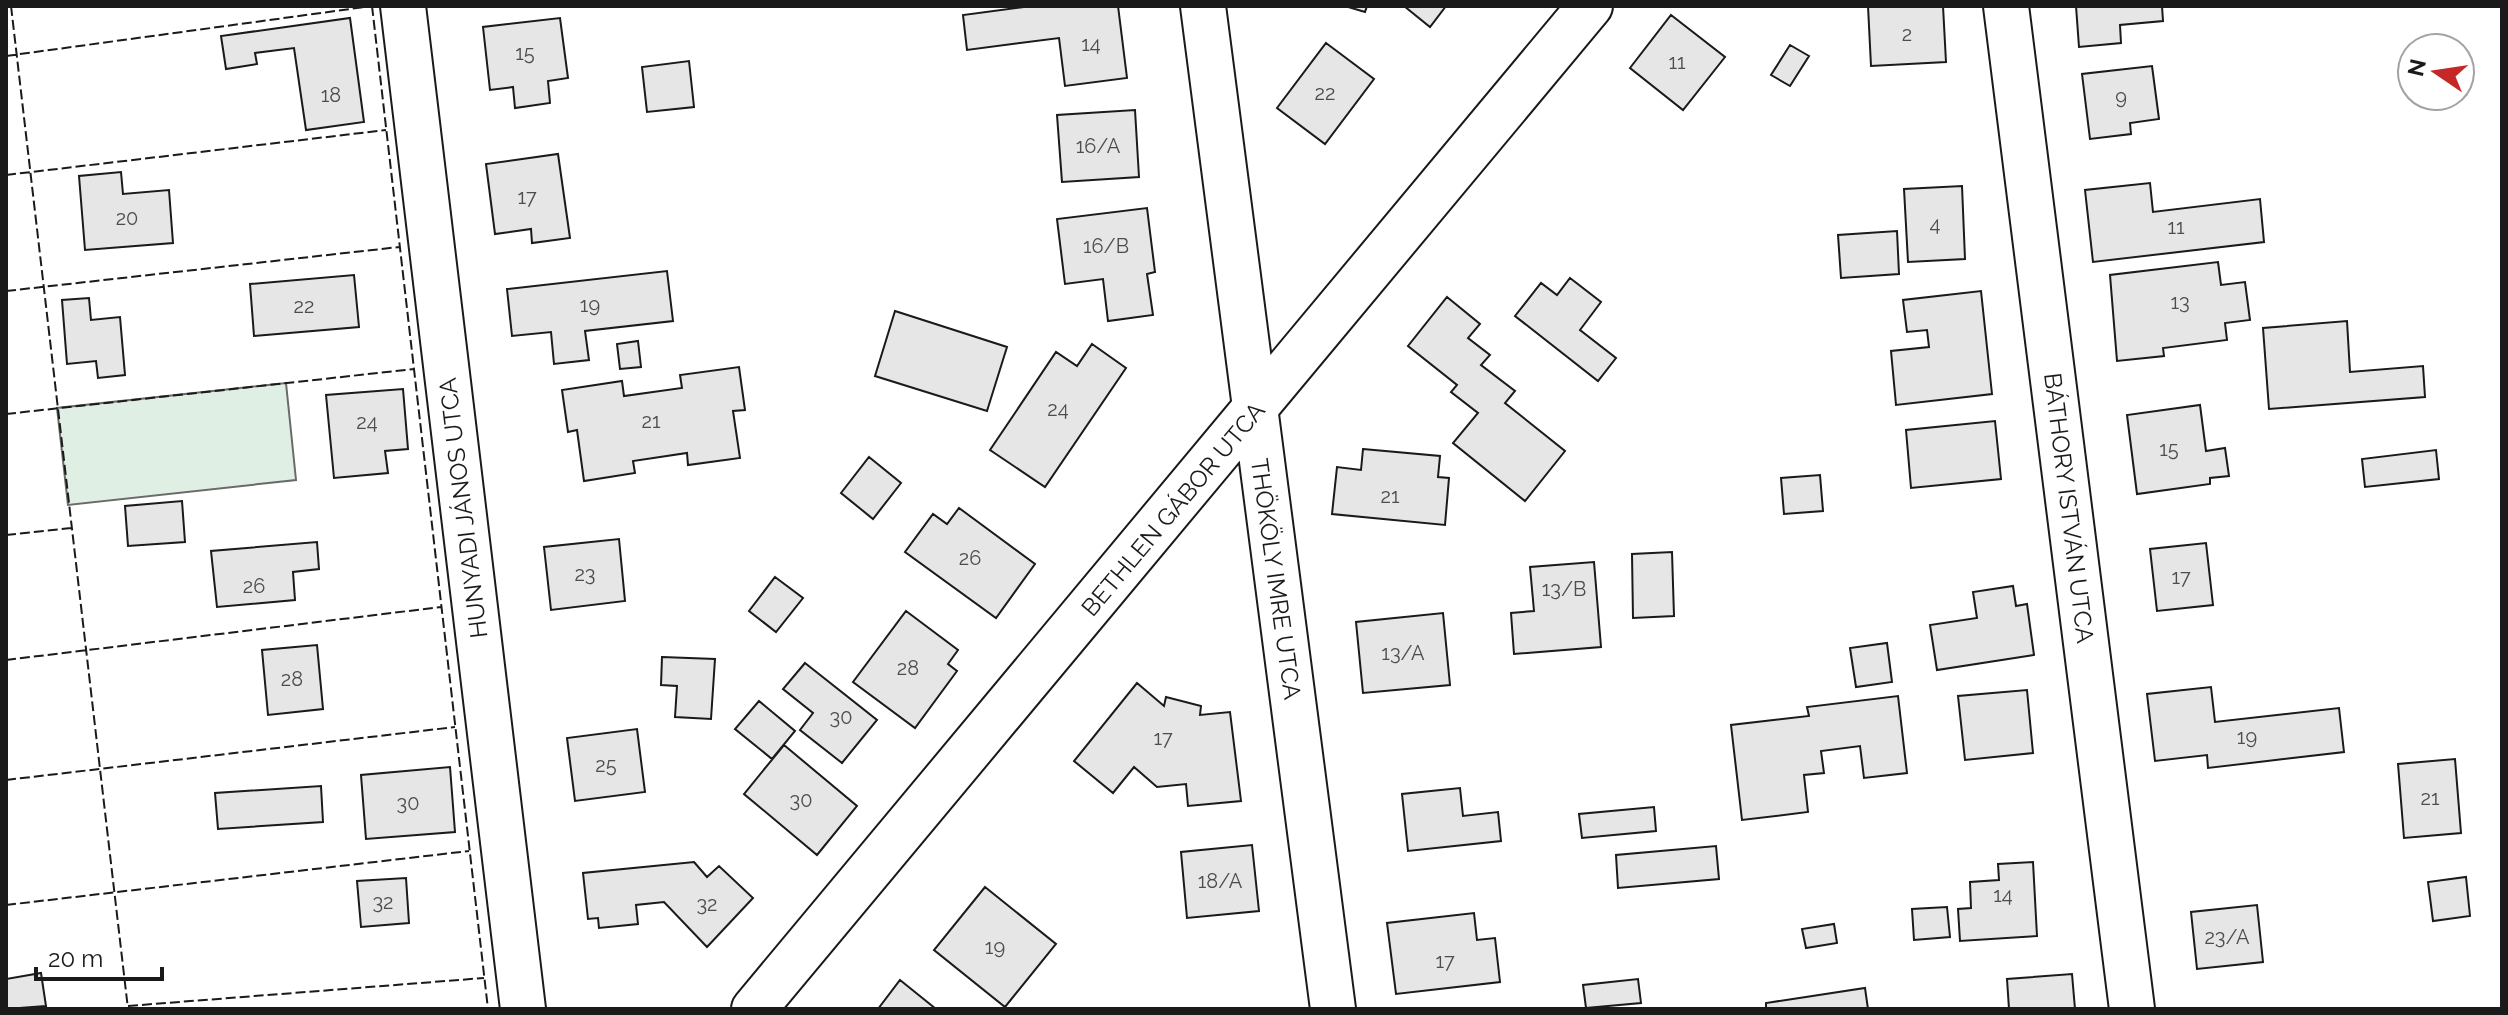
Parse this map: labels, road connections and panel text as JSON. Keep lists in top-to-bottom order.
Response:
{
  "streets": {
    "street": [
      "HUNYADI JÁNOS UTCA",
      "BÁTHORY ISTVÁN UTCA",
      "BETHLEN GÁBOR UTCA",
      "THÖKÖLY IMRE UTCA"
    ]
  },
  "crossings": [
    ["BETHLEN GÁBOR UTCA", "THÖKÖLY IMRE UTCA"]
  ],
  "house_numbers": [
    "2",
    "14",
    "15",
    "11",
    "22",
    "18",
    "9",
    "16/A",
    "17",
    "20",
    "4",
    "11",
    "16/B",
    "13",
    "19",
    "22",
    "24",
    "21",
    "24",
    "15",
    "21",
    "26",
    "23",
    "17",
    "26",
    "13/B",
    "13/A",
    "28",
    "28",
    "30",
    "19",
    "17",
    "25",
    "21",
    "30",
    "30",
    "18/A",
    "14",
    "32",
    "32",
    "23/A",
    "19",
    "17"
  ],
  "scale_bar": "20 m",
  "north": "left"
}
